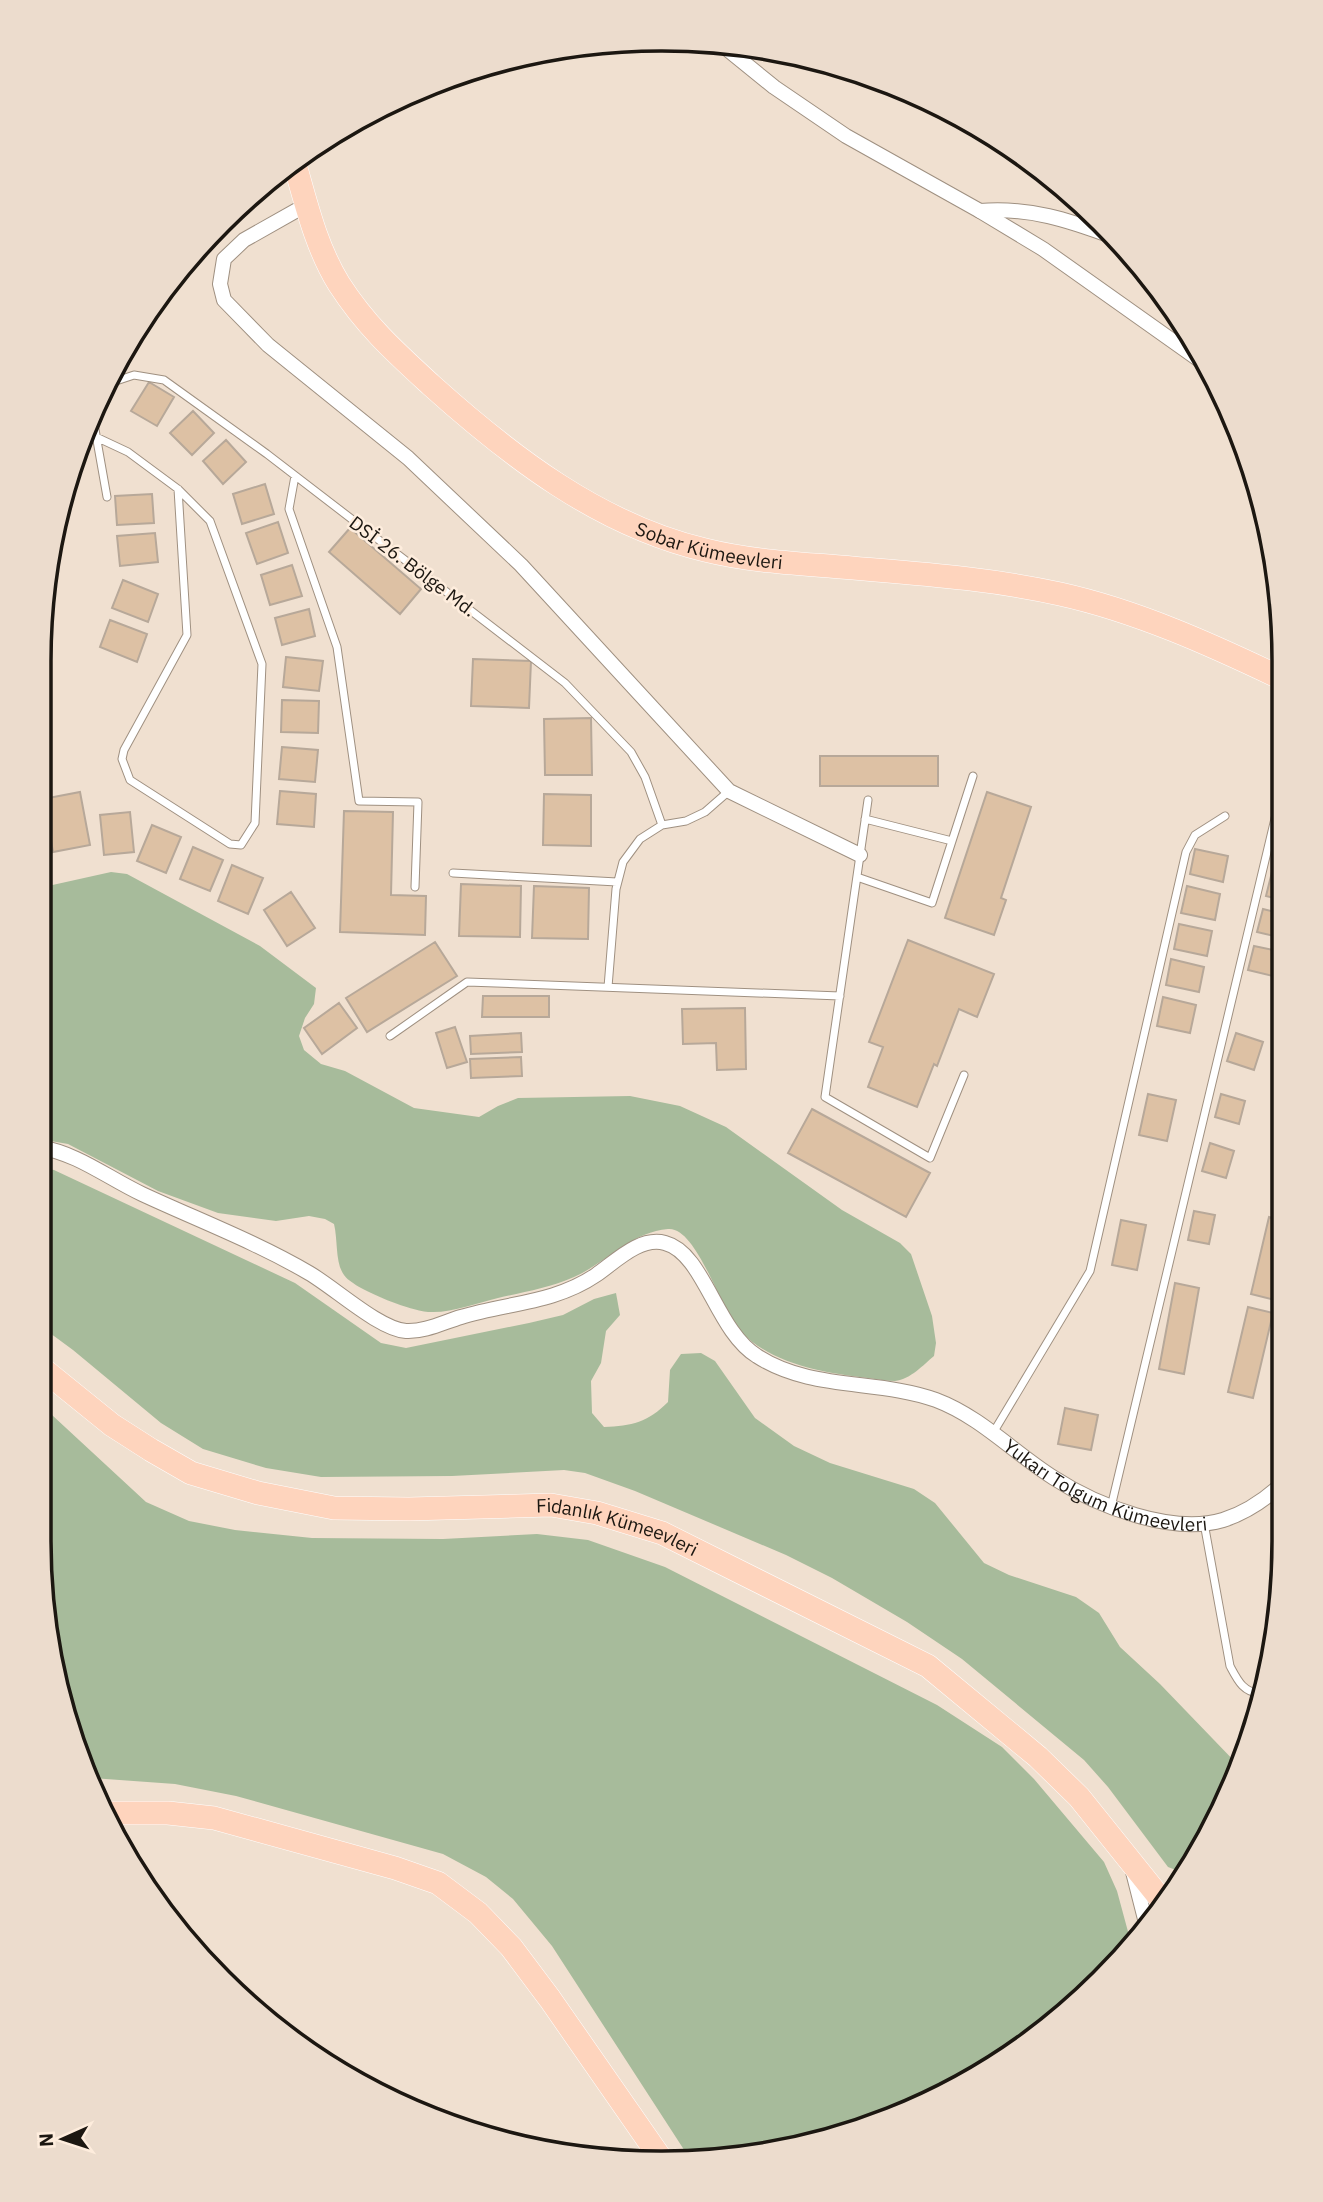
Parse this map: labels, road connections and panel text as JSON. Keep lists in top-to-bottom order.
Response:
{
  "streets": {
    "main road": ["Sobar Kümeevleri", "Fidanlık Kümeevleri"],
    "street": ["Yukarı Tolgum Kümeevleri"],
    "lane": ["DSİ 26. Bölge Md."]
  },
  "north": "left"
}
